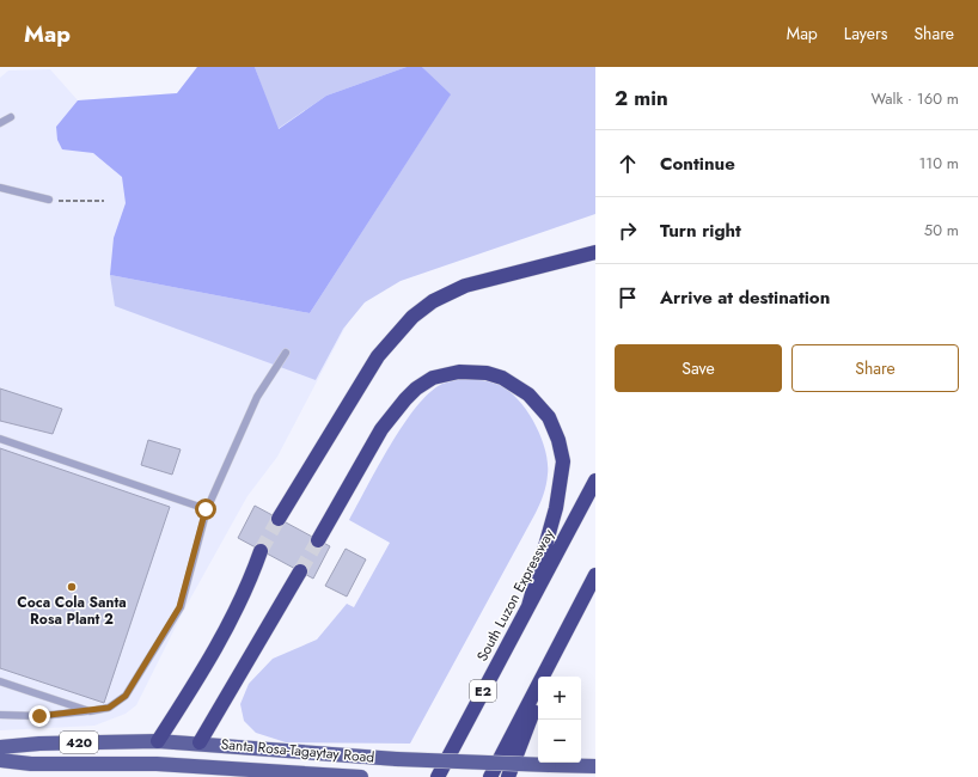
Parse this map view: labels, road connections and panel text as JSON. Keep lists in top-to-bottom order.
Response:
{
  "streets": {
    "highway": ["South Luzon Expressway", "E2"],
    "main road": ["420", "Santa Rosa-Tagaytay Road"]
  },
  "places": ["Coca Cola Santa Rosa Plant 2"],
  "page": {
    "header": "Map",
    "nav": ["Map", "Layers", "Share"],
    "heading": ["2 min", "Walk · 160 m"],
    "list": [
      ["Continue", "110 m"],
      ["Turn right", "50 m"],
      "Arrive at destination"
    ],
    "buttons": ["Save", "Share"],
    "map_buttons": ["+", "−"]
  }
}
